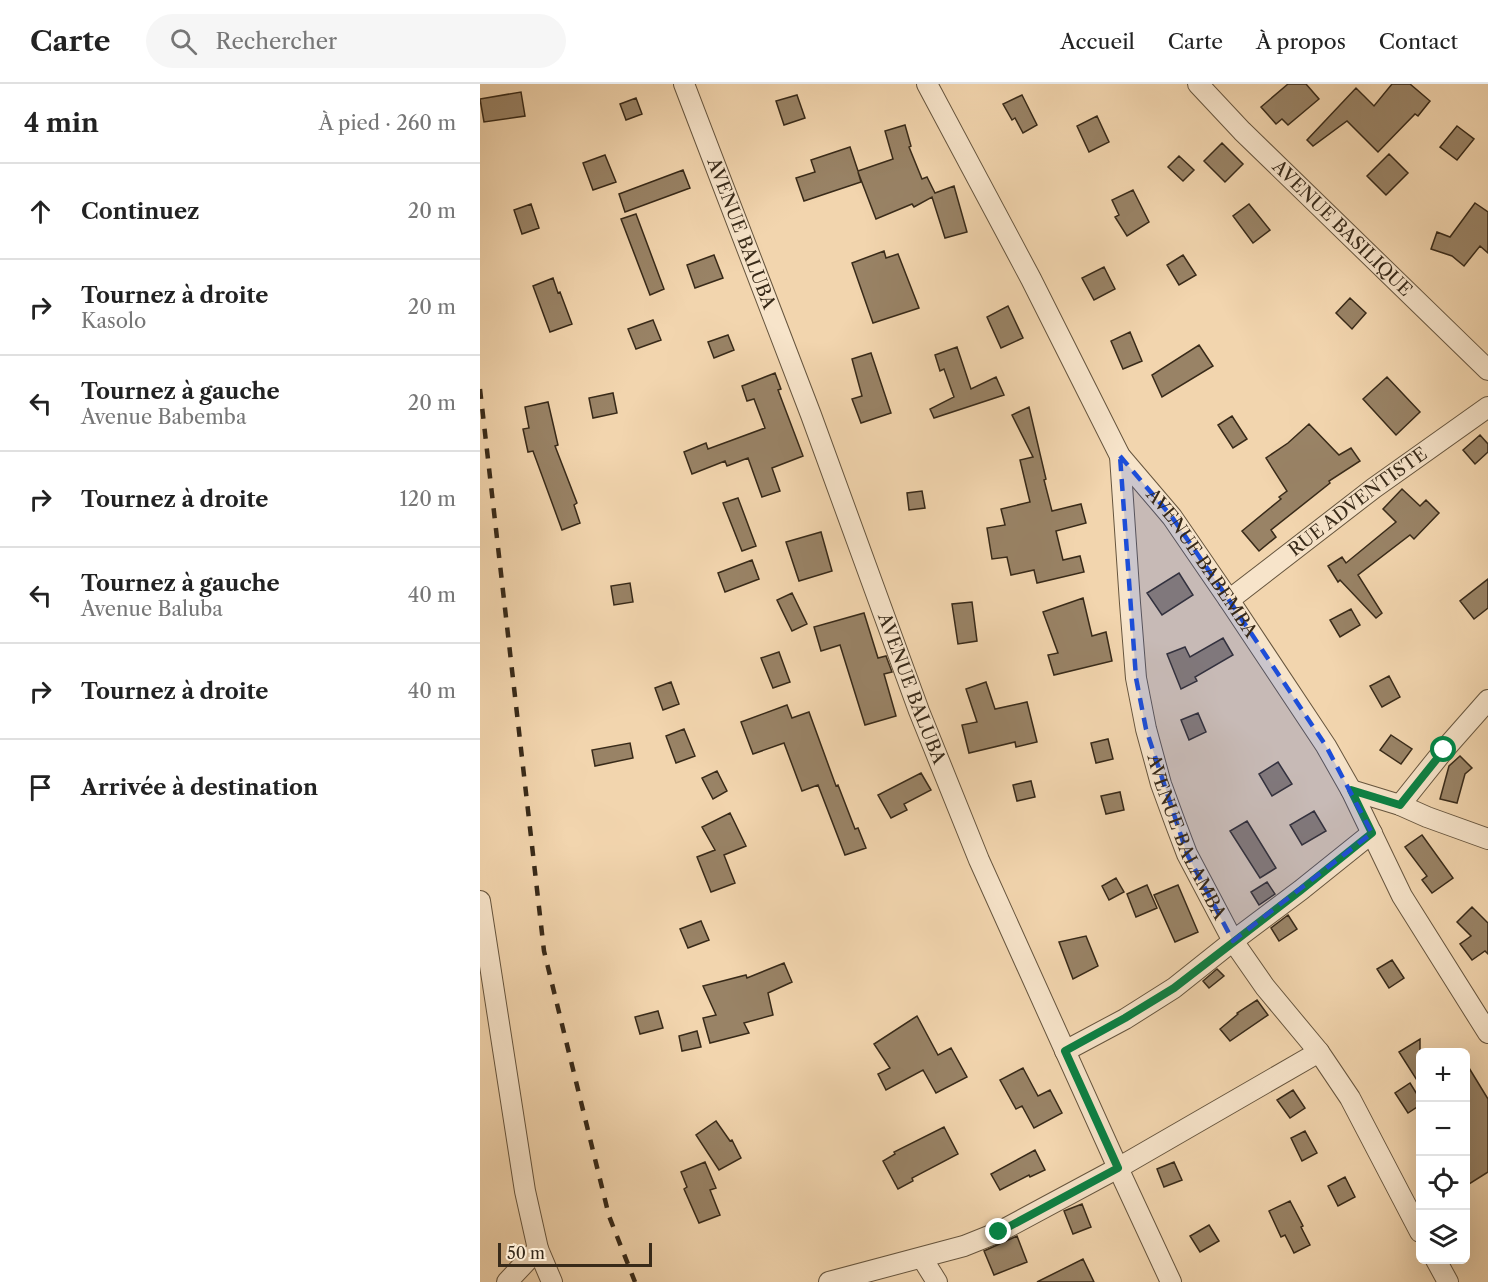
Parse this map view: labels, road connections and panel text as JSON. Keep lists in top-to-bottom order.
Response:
{
  "streets": {
    "street": [
      "AVENUE BASILIQUE",
      "AVENUE BALUBA",
      "RUE ADVENTISTE",
      "AVENUE BABEMBA",
      "AVENUE BALAMBA"
    ]
  },
  "crossings": [
    ["RUE ADVENTISTE", "AVENUE BABEMBA"],
    ["AVENUE BABEMBA", "AVENUE BALAMBA"]
  ],
  "scale_bar": "50 m",
  "page": {
    "header": "Carte",
    "search": "Rechercher",
    "nav": [
      "Accueil",
      "Carte",
      "À propos",
      "Contact"
    ],
    "heading": ["4 min", "À pied · 260 m"],
    "list": [
      ["Continuez", "20 m"],
      ["Tournez à droite", "Kasolo", "20 m"],
      ["Tournez à gauche", "Avenue Babemba", "20 m"],
      ["Tournez à droite", "120 m"],
      ["Tournez à gauche", "Avenue Baluba", "40 m"],
      ["Tournez à droite", "40 m"],
      "Arrivée à destination"
    ],
    "map_buttons": ["+", "−"],
    "scale": "50 m"
  }
}
